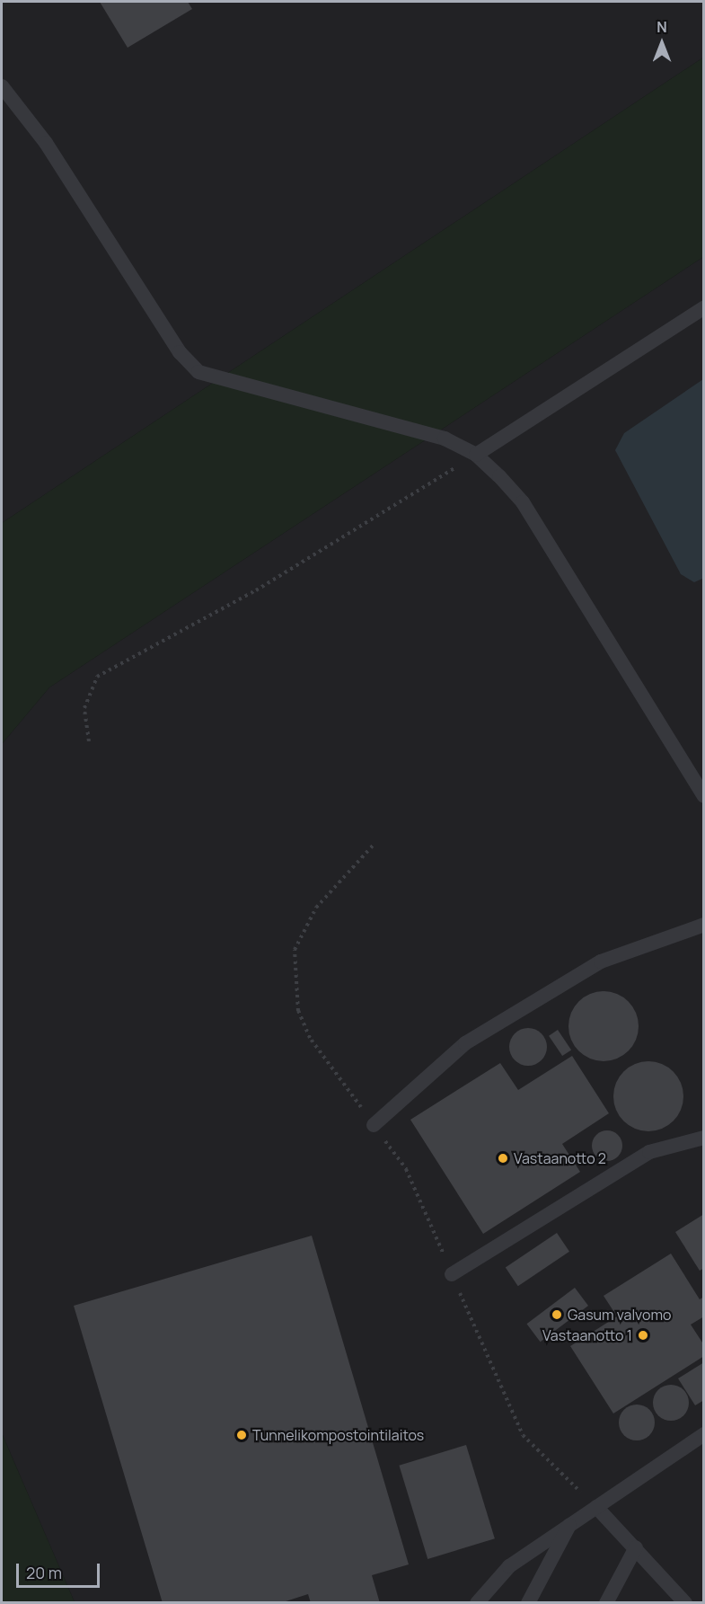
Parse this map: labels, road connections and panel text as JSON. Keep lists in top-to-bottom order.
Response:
{
  "places": [
    "Vastaanotto 2",
    "Gasum valvomo",
    "Vastaanotto 1",
    "Tunnelikompostointilaitos"
  ],
  "scale_bar": "20 m",
  "north": "top"
}
